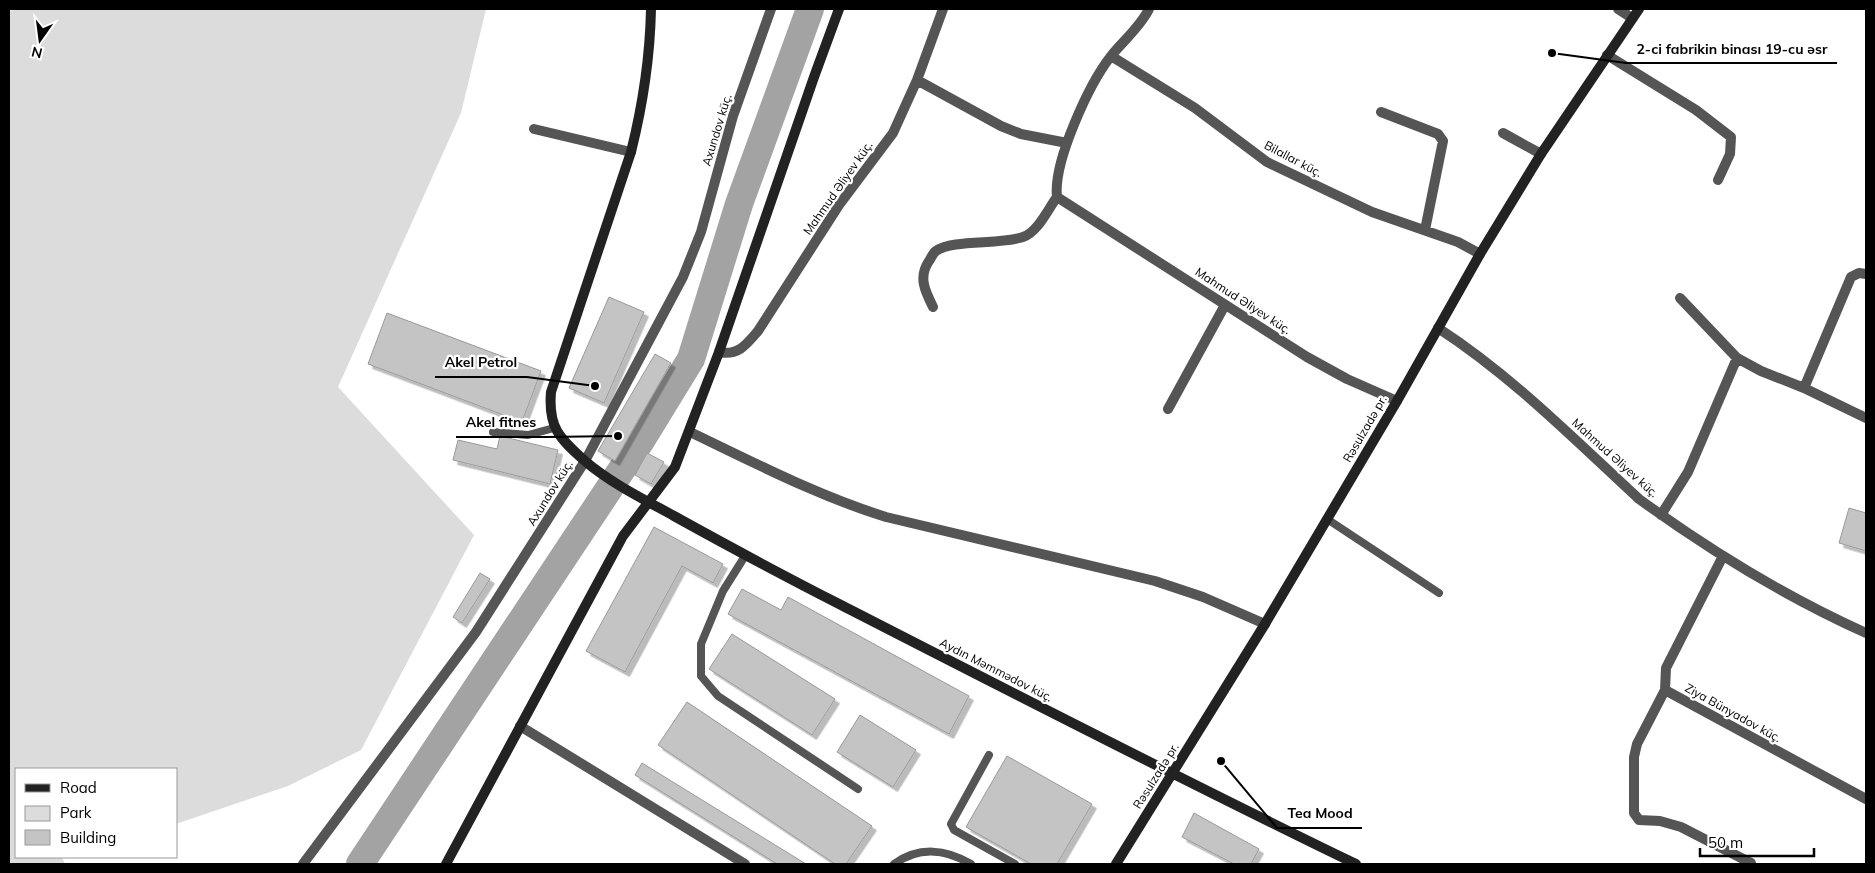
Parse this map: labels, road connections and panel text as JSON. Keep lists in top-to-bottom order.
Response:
{
  "streets": {
    "street": [
      "Axundov küç.",
      "Bilallar küç.",
      "Mahmud Əliyev küç.",
      "Rəsulzadə pr.",
      "Aydın Məmmədov küç.",
      "Ziya Bünyadov küç."
    ]
  },
  "crossings": [
    ["Axundov küç.", "Aydın Məmmədov küç."],
    ["Bilallar küç.", "Rəsulzadə pr."],
    ["Mahmud Əliyev küç.", "Rəsulzadə pr."],
    ["Mahmud Əliyev küç.", "Ziya Bünyadov küç."],
    ["Rəsulzadə pr.", "Aydın Məmmədov küç."]
  ],
  "places": [
    "2-ci fabrikin binası 19-cu əsr",
    "Akel Petrol",
    "Akel fitnes",
    "Tea Mood"
  ],
  "legend": ["Road", "Park", "Building"],
  "scale_bar": "50 m",
  "north": "bottom"
}
